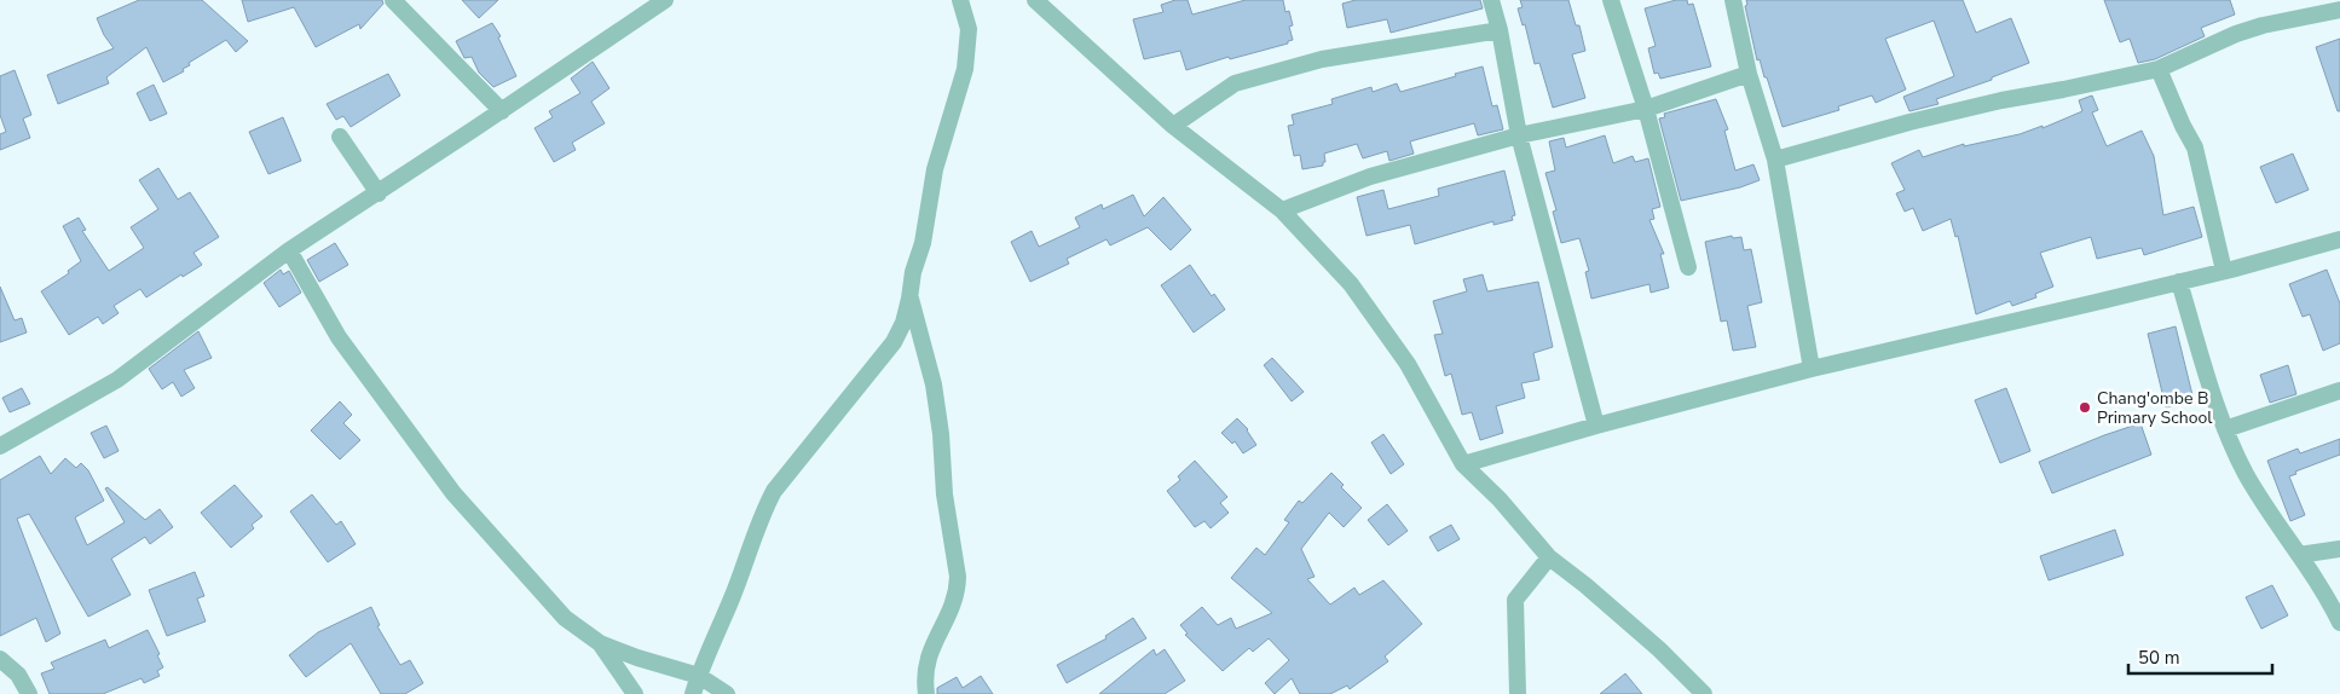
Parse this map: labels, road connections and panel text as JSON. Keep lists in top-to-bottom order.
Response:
{
  "places": ["Chang'ombe B Primary School"],
  "scale_bar": "50 m"
}
